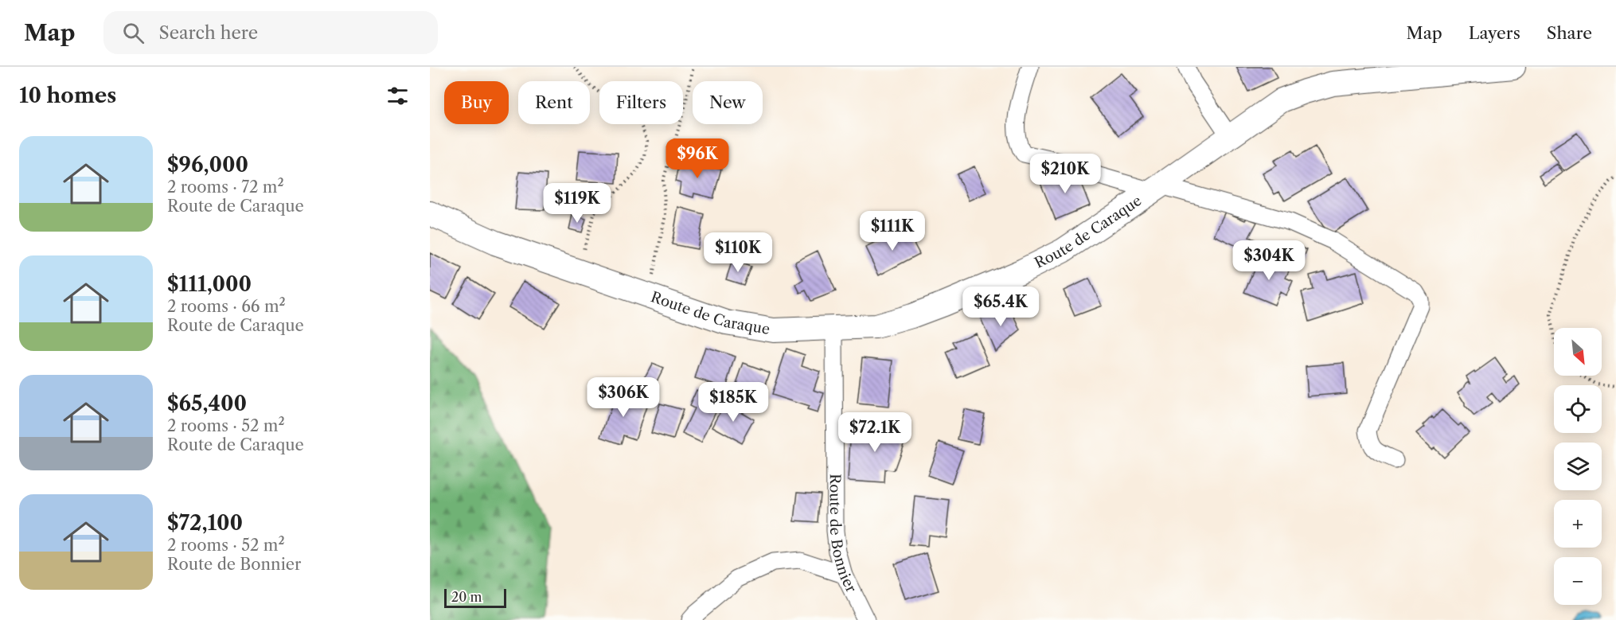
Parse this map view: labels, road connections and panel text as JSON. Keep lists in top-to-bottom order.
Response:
{
  "streets": {
    "street": ["Route de Caraque", "Route de Bonnier"]
  },
  "crossings": [
    ["Route de Caraque", "Route de Bonnier"]
  ],
  "scale_bar": "20 m",
  "north": "bottom right",
  "page": {
    "header": "Map",
    "search": "Search here",
    "nav": ["Map", "Layers", "Share"],
    "heading": "10 homes",
    "chip": [
      "Buy",
      "Rent",
      "Filters",
      "New"
    ],
    "list": [
      {
        "name": "$96,000",
        "note": "2 rooms · 72 m² · Route de Caraque"
      },
      {
        "name": "$111,000",
        "note": "2 rooms · 66 m² · Route de Caraque"
      },
      {
        "name": "$65,400",
        "note": "2 rooms · 52 m² · Route de Caraque"
      },
      {
        "name": "$72,100",
        "note": "2 rooms · 52 m² · Route de Bonnier"
      }
    ],
    "price": [
      "$96K",
      "$210K",
      "$119K",
      "$111K",
      "$110K",
      "$304K",
      "$65.4K",
      "$306K",
      "$185K",
      "$72.1K"
    ],
    "map_buttons": ["+", "−"],
    "scale": "20 m"
  }
}
